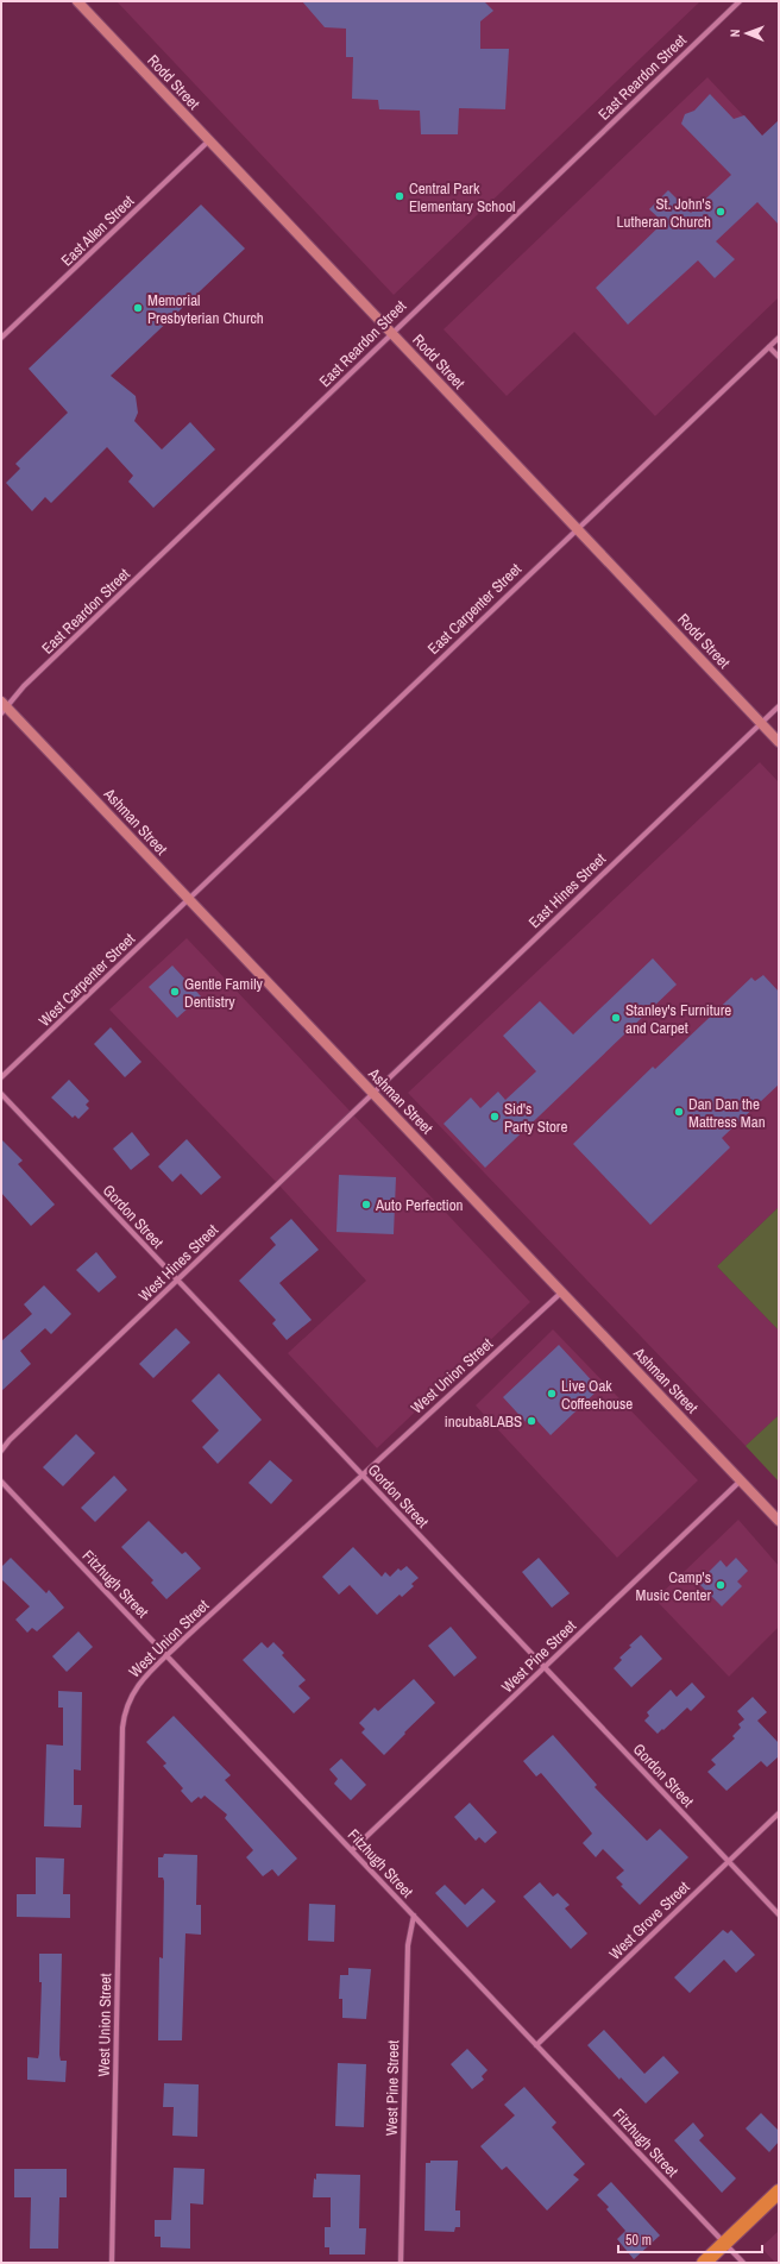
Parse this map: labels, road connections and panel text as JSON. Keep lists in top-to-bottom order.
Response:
{
  "streets": {
    "street": [
      "East Reardon Street",
      "Rodd Street",
      "East Allen Street",
      "East Carpenter Street",
      "Ashman Street",
      "East Hines Street",
      "West Carpenter Street",
      "Gordon Street",
      "West Hines Street",
      "West Union Street",
      "Fitzhugh Street",
      "West Pine Street",
      "West Grove Street"
    ]
  },
  "crossings": [
    ["East Reardon Street", "Rodd Street"],
    ["East Reardon Street", "Ashman Street"],
    ["Rodd Street", "East Allen Street"],
    ["Rodd Street", "East Carpenter Street"],
    ["Rodd Street", "East Hines Street"],
    ["East Carpenter Street", "Ashman Street"],
    ["East Carpenter Street", "West Carpenter Street"],
    ["Ashman Street", "East Hines Street"],
    ["Ashman Street", "West Carpenter Street"],
    ["Ashman Street", "West Hines Street"],
    ["Ashman Street", "West Union Street"],
    ["Ashman Street", "West Pine Street"],
    ["East Hines Street", "West Hines Street"],
    ["Gordon Street", "West Hines Street"],
    ["Gordon Street", "West Union Street"],
    ["Gordon Street", "West Pine Street"],
    ["Gordon Street", "West Grove Street"],
    ["West Union Street", "Fitzhugh Street"],
    ["Fitzhugh Street", "West Pine Street"],
    ["Fitzhugh Street", "West Grove Street"]
  ],
  "places": [
    "Central Park Elementary School",
    "St. John's Lutheran Church",
    "Memorial Presbyterian Church",
    "Gentle Family Dentistry",
    "Stanley's Furniture and Carpet",
    "Dan Dan the Mattress Man",
    "Sid's Party Store",
    "Auto Perfection",
    "Live Oak Coffeehouse",
    "incuba8LABS",
    "Camp's Music Center"
  ],
  "scale_bar": "50 m",
  "north": "left"
}
